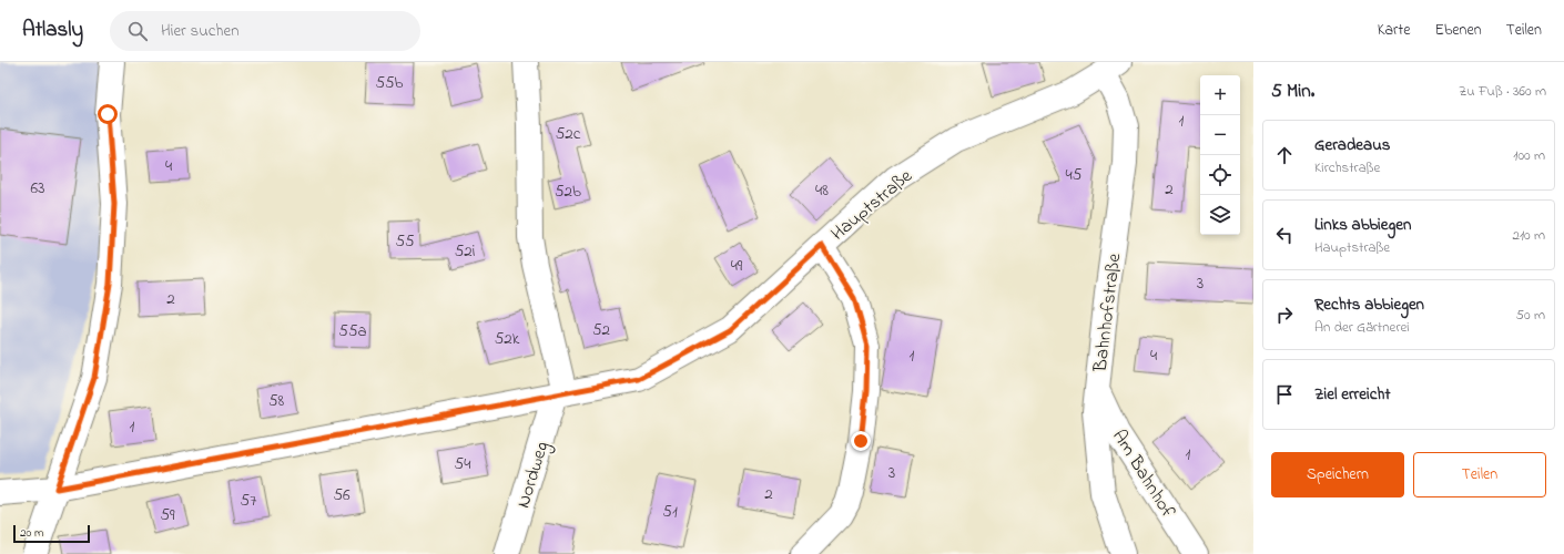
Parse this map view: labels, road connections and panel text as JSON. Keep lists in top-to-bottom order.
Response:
{
  "streets": {
    "street": [
      "Hauptstraße",
      "Bahnhofstraße",
      "Am Bahnhof",
      "Nordweg"
    ]
  },
  "crossings": [
    ["Hauptstraße", "Bahnhofstraße"],
    ["Hauptstraße", "Nordweg"],
    ["Bahnhofstraße", "Am Bahnhof"]
  ],
  "house_numbers": [
    "55b",
    "1",
    "52c",
    "4",
    "45",
    "63",
    "2",
    "48",
    "52b",
    "55",
    "52i",
    "49",
    "3",
    "2",
    "52",
    "55a",
    "52k",
    "1",
    "4",
    "58",
    "1",
    "1",
    "54",
    "3",
    "2",
    "56",
    "57",
    "51",
    "59"
  ],
  "scale_bar": "20 m",
  "page": {
    "header": "Atlasly",
    "search": "Hier suchen",
    "nav": ["Karte", "Ebenen", "Teilen"],
    "heading": ["5 Min.", "Zu Fuß · 360 m"],
    "map_buttons": ["+", "−"],
    "list": [
      ["Geradeaus", "Kirchstraße", "100 m"],
      ["Links abbiegen", "Hauptstraße", "210 m"],
      ["Rechts abbiegen", "An der Gärtnerei", "50 m"],
      "Ziel erreicht"
    ],
    "buttons": ["Speichern", "Teilen"],
    "scale": "20 m"
  }
}
